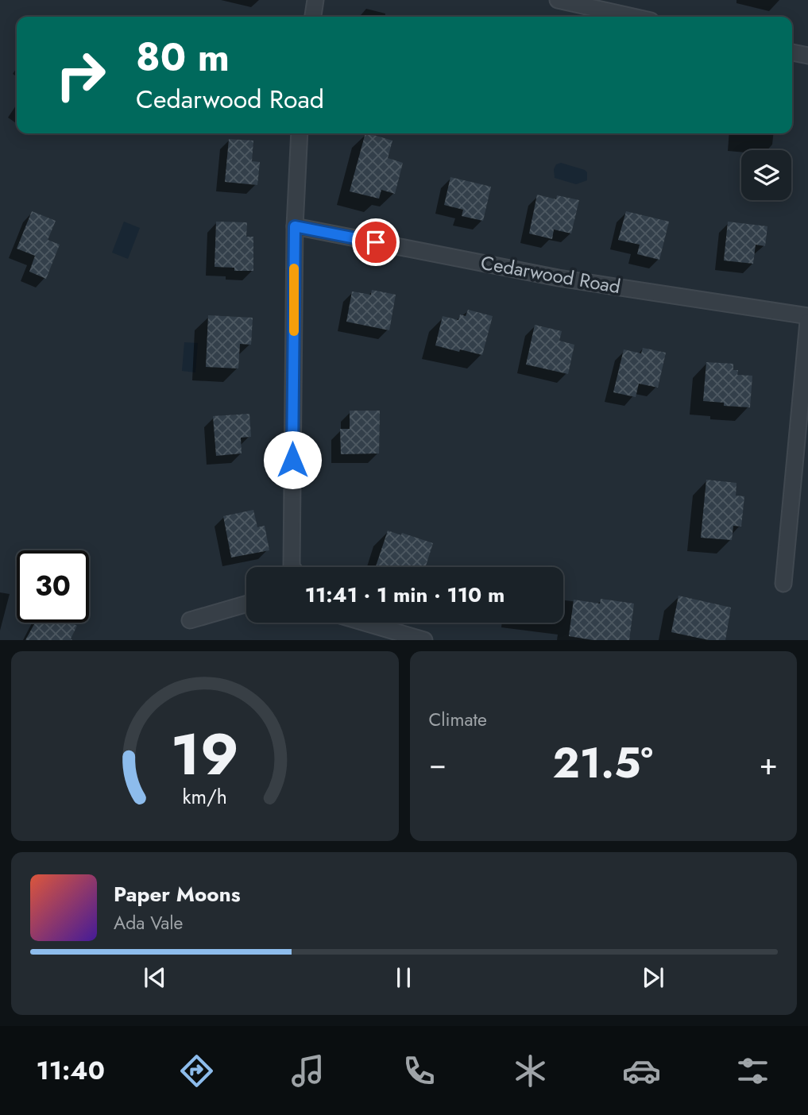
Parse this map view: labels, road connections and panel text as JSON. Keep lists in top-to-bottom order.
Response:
{
  "streets": {
    "street": ["Cedarwood Road"]
  },
  "page": {
    "turn": ["80 m", "Cedarwood Road"],
    "limit": "30",
    "trip": "11:41 · 1 min · 110 m",
    "tile": "Climate",
    "heat": ["−", "21.5°", "+"],
    "song": ["Paper Moons", "Ada Vale"],
    "tabs": "11:40",
    "gauge": ["19", "km/h"]
  }
}
